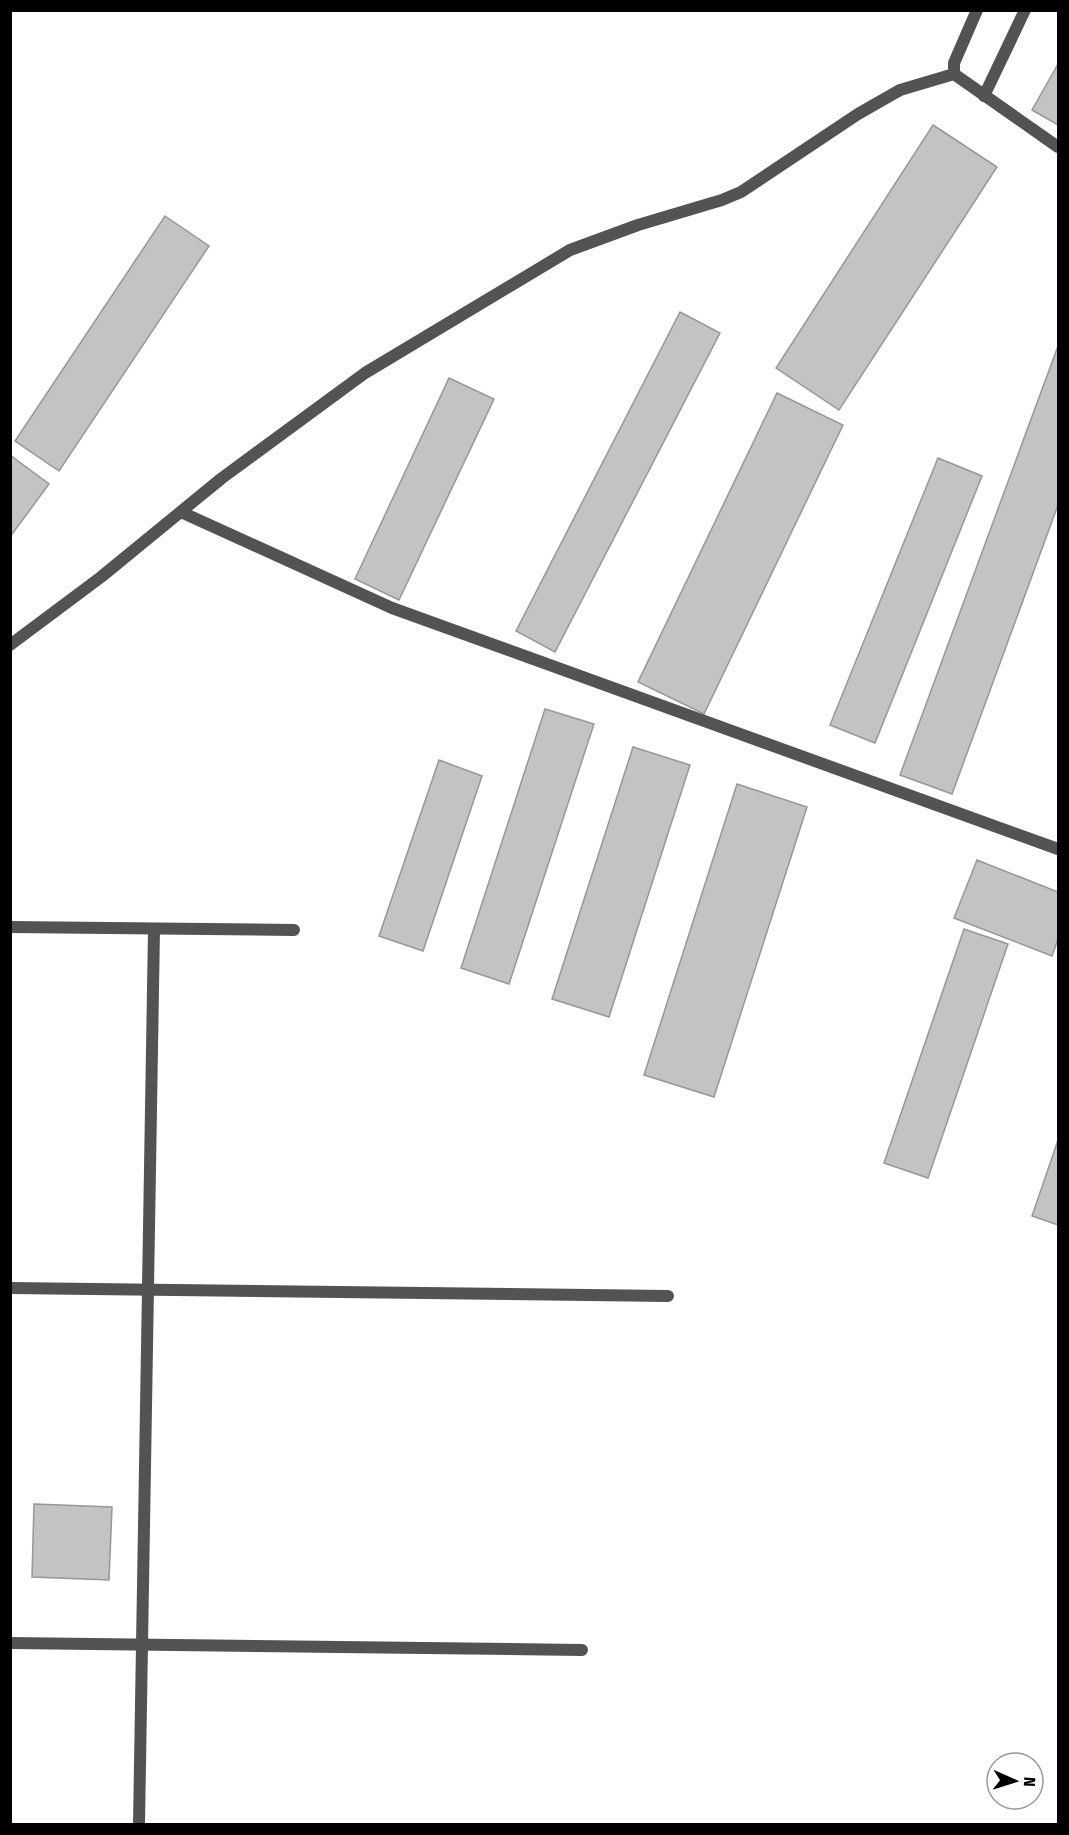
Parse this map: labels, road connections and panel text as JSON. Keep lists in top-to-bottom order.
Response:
{
  "north": "right"
}
